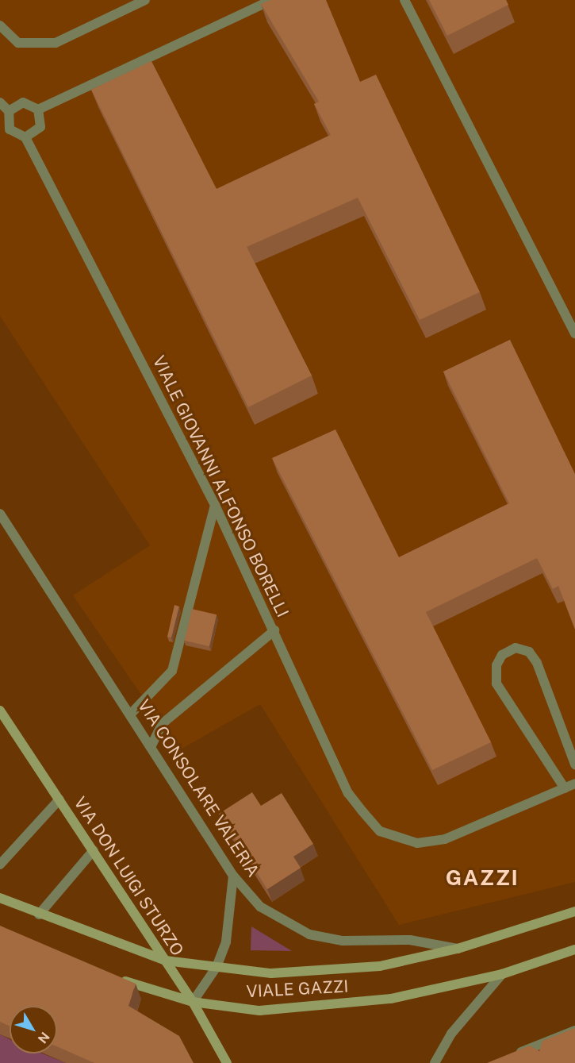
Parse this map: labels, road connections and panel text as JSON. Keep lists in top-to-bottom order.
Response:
{
  "streets": {
    "main road": ["VIA DON LUIGI STURZO", "VIALE GAZZI"],
    "street": ["VIALE GIOVANNI ALFONSO BORELLI", "VIA CONSOLARE VALERIA"]
  },
  "crossings": [
    ["VIA CONSOLARE VALERIA", "VIALE GAZZI"],
    ["VIA DON LUIGI STURZO", "VIALE GAZZI"]
  ],
  "districts": ["GAZZI"],
  "north": "bottom right"
}
